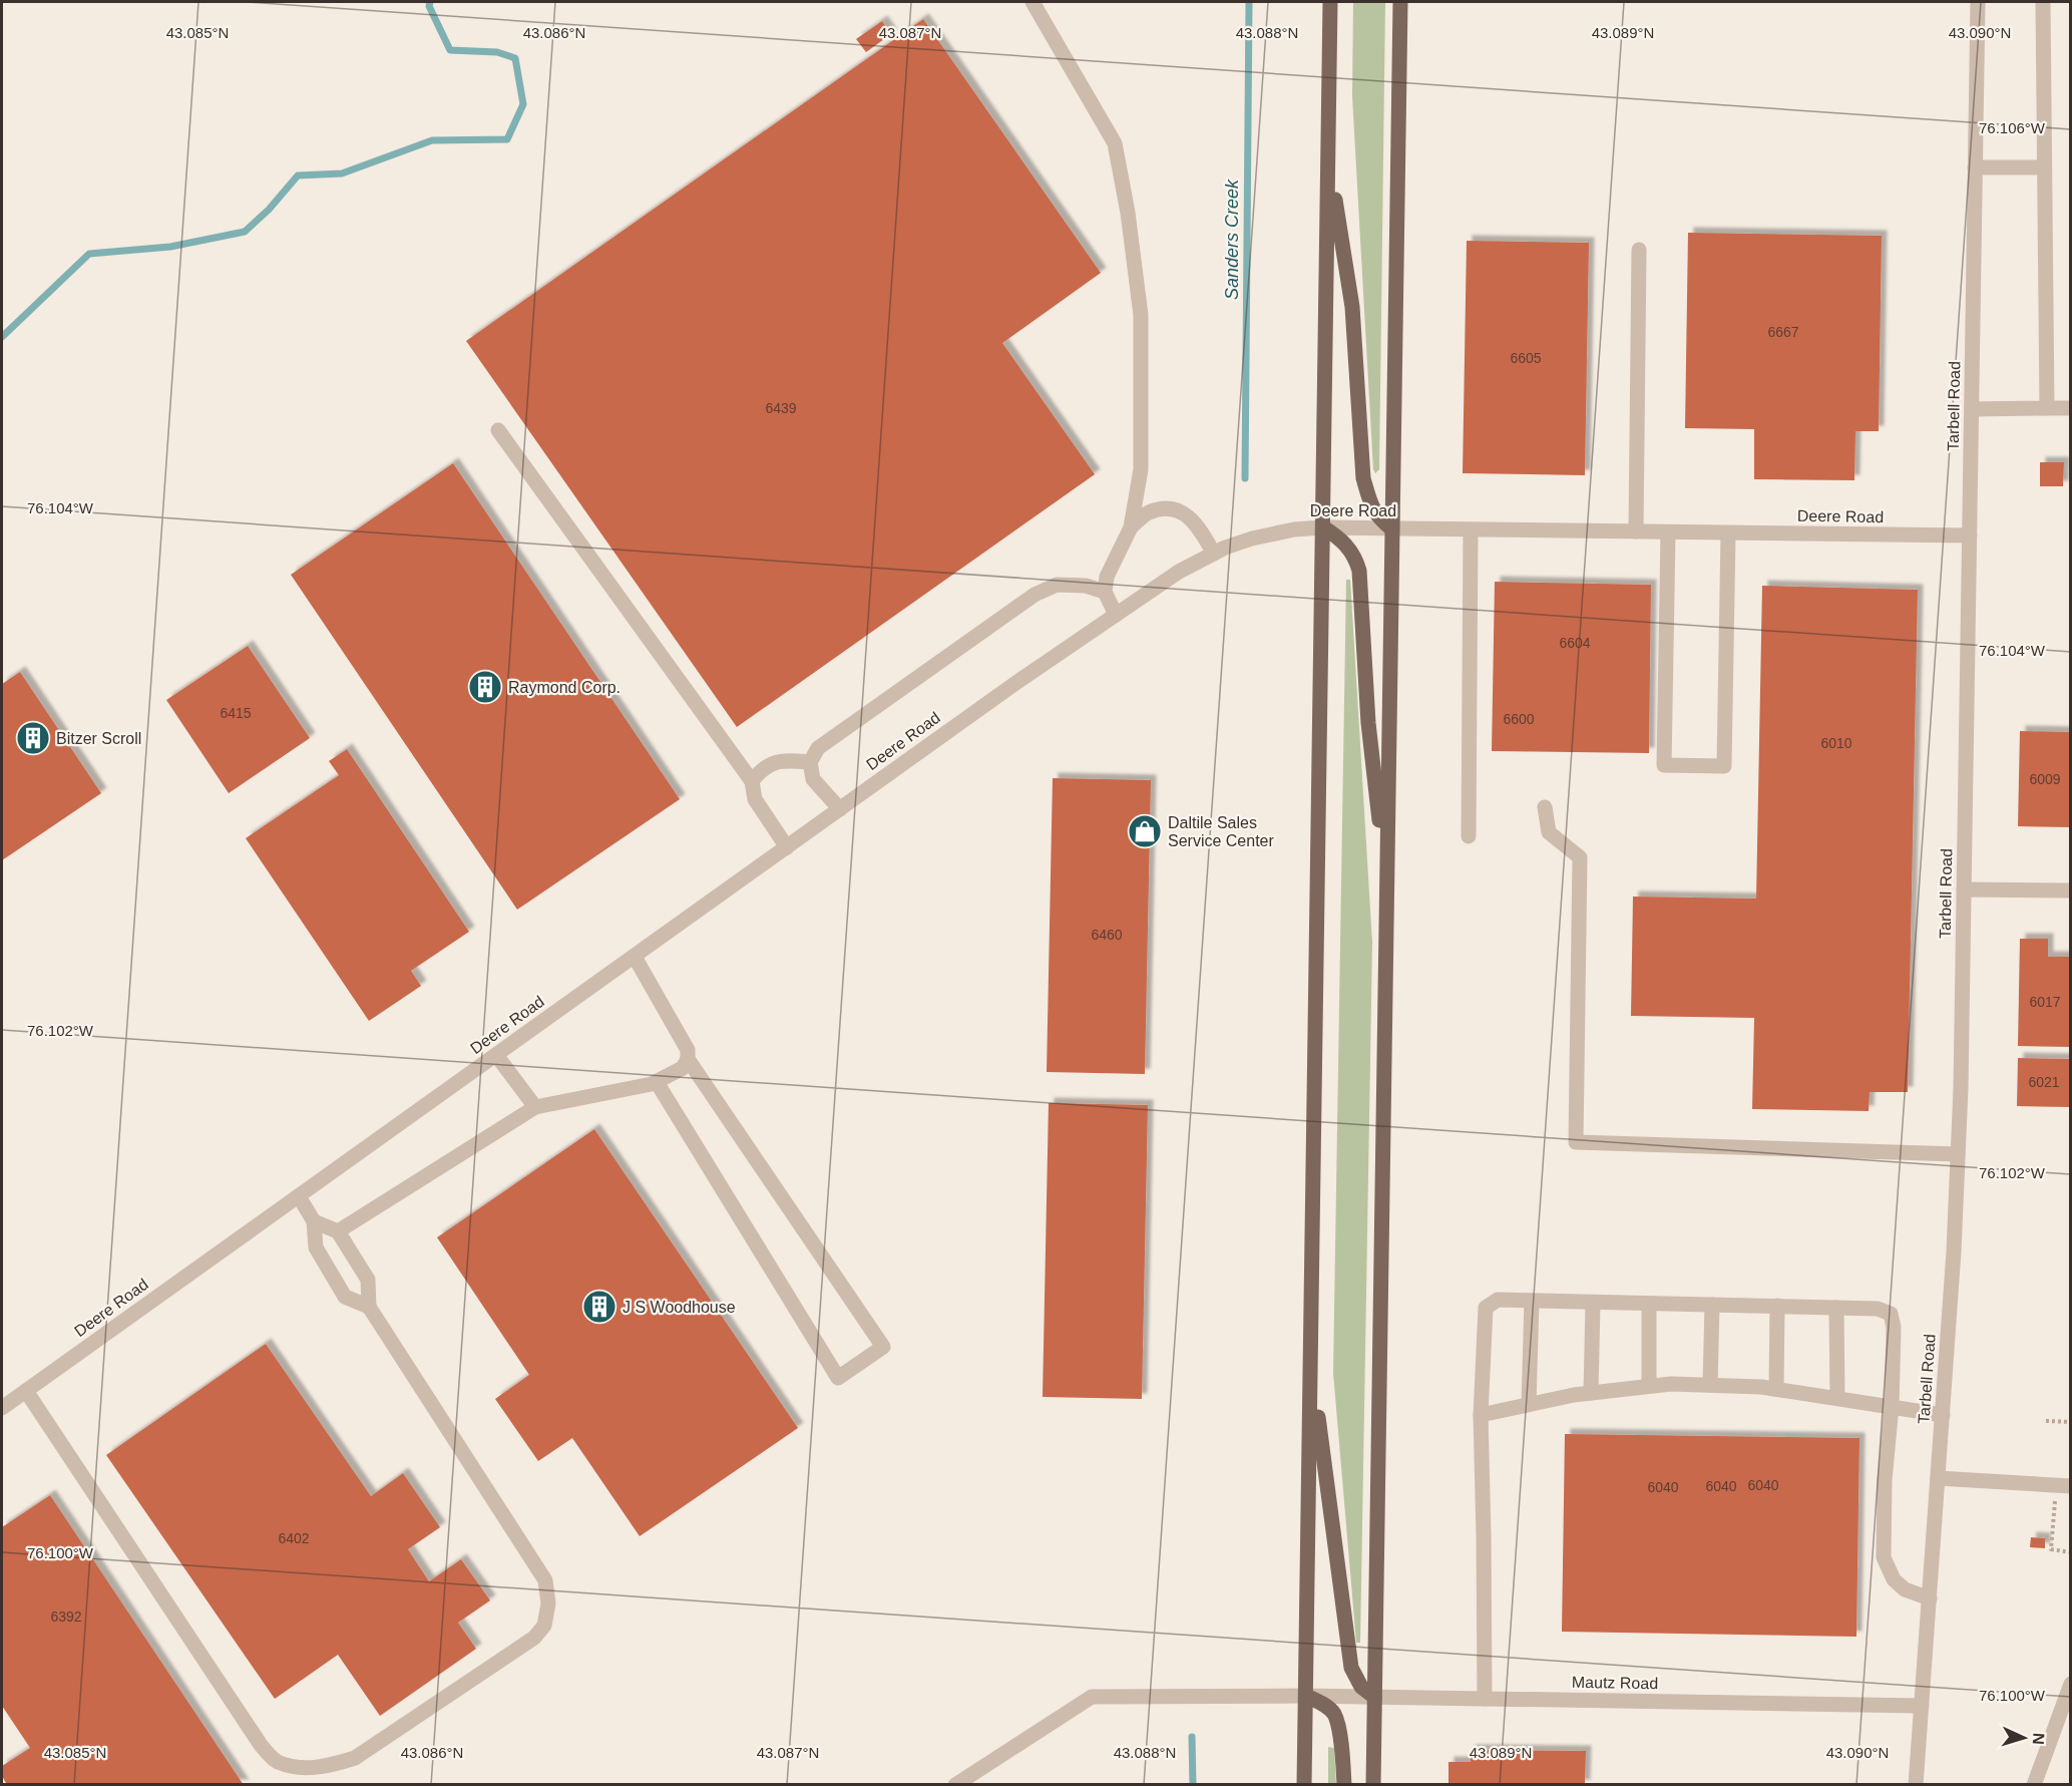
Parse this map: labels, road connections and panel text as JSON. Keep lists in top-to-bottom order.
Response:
{
  "streets": {
    "street": ["Tarbell Road", "Deere Road", "Mautz Road"]
  },
  "crossings": [
    ["Tarbell Road", "Deere Road"],
    ["Tarbell Road", "Mautz Road"]
  ],
  "water": ["Sanders Creek"],
  "places": {
    "building": ["Raymond Corp.", "Bitzer Scroll", "J S Woodhouse"],
    "shop": ["Daltile Sales Service Center"]
  },
  "house_numbers": [
    "6667",
    "6605",
    "6439",
    "6604",
    "6415",
    "6600",
    "6010",
    "6009",
    "6460",
    "6017",
    "6021",
    "6040",
    "6040",
    "6040",
    "6402",
    "6392"
  ],
  "north": "right",
  "coordinates": [
    "43.085°N",
    "43.086°N",
    "43.087°N",
    "43.088°N",
    "43.089°N",
    "43.090°N",
    "76.106°W",
    "76.104°W",
    "76.102°W",
    "76.100°W"
  ]
}
